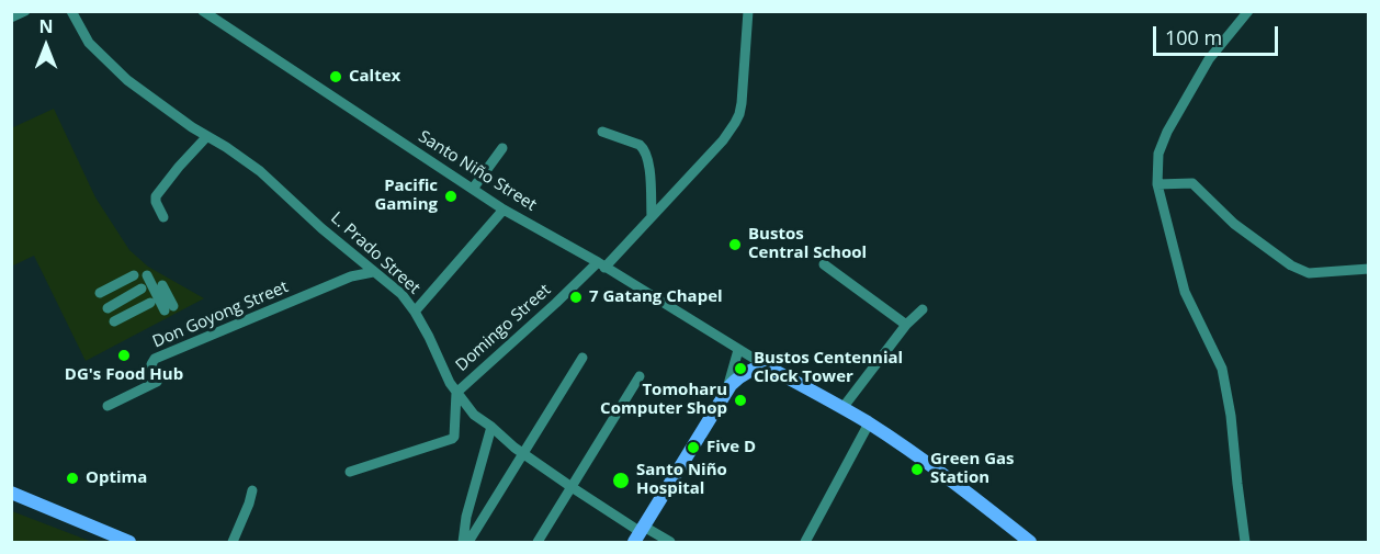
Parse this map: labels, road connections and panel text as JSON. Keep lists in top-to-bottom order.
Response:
{
  "streets": {
    "street": [
      "Santo Niño Street",
      "L. Prado Street",
      "Don Goyong Street",
      "Domingo Street"
    ]
  },
  "crossings": [
    ["Santo Niño Street", "Domingo Street"],
    ["L. Prado Street", "Don Goyong Street"],
    ["L. Prado Street", "Domingo Street"]
  ],
  "places": [
    "Caltex",
    "Pacific Gaming",
    "Bustos Central School",
    "7 Gatang Chapel",
    "DG's Food Hub",
    "Bustos Centennial Clock Tower",
    "Tomoharu Computer Shop",
    "Five D",
    "Green Gas Station",
    "Optima",
    "Santo Niño Hospital"
  ],
  "scale_bar": "100 m",
  "north": "top"
}
